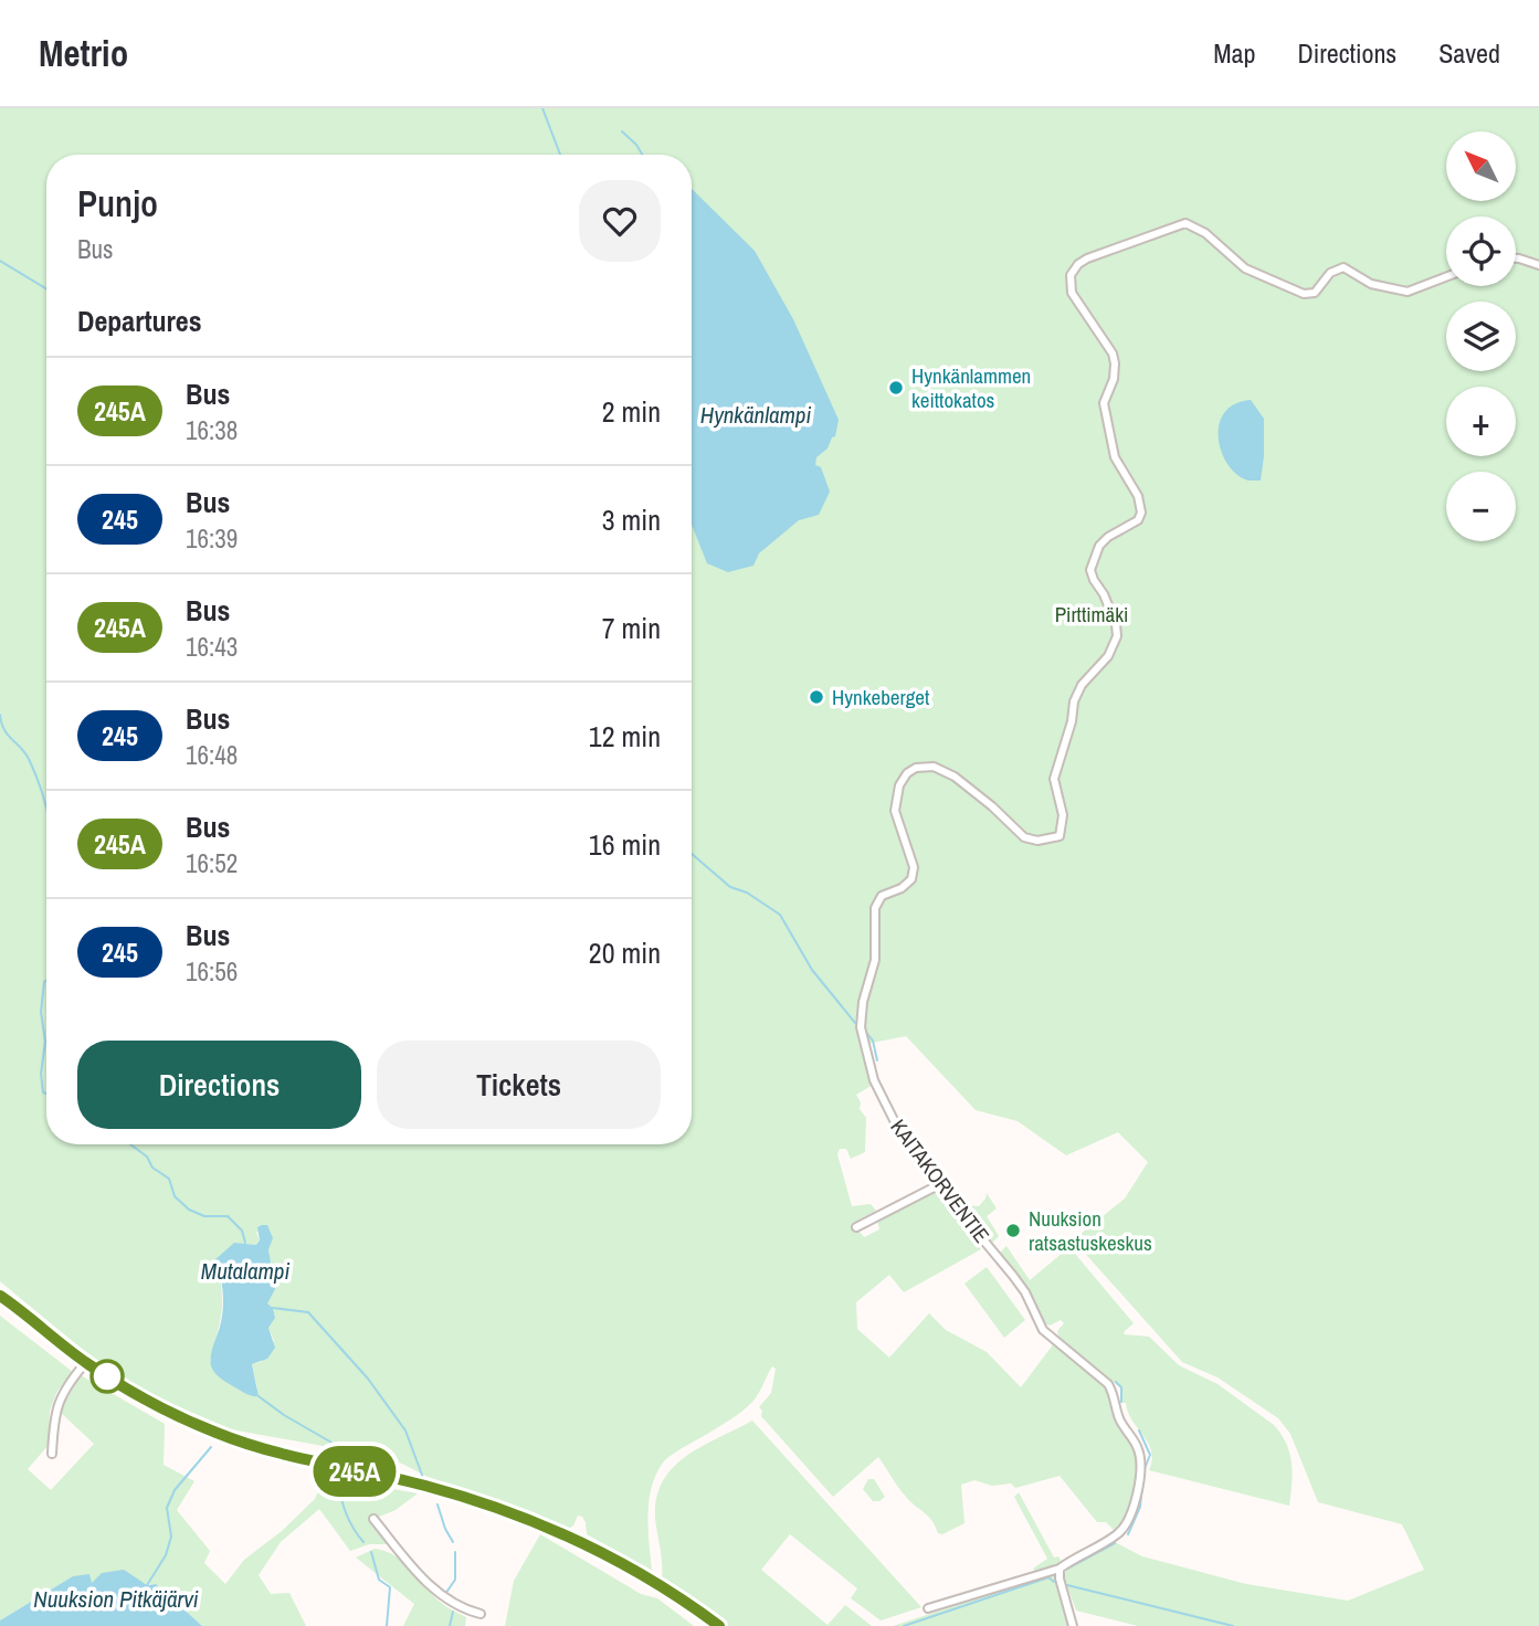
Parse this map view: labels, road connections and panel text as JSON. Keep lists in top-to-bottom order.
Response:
{
  "streets": {
    "street": ["KAITAKORVENTIE"]
  },
  "water": ["Hynkänlampi", "Mutalampi", "Nuuksion Pitkäjärvi"],
  "parks": ["Pirttimäki"],
  "places": ["Hynkänlammen keittokatos", "Hynkeberget", "Nuuksion ratsastuskeskus"],
  "lines": ["bus line 245A"],
  "north": "top left",
  "page": {
    "header": "Metrio",
    "nav": ["Map", "Directions", "Saved"],
    "on_map": "245A",
    "map_buttons": ["+", "−"],
    "heading": [
      ["Punjo", "Bus"],
      "Departures"
    ],
    "list": [
      {
        "mark": "245A",
        "name": "Bus",
        "note": "16:38",
        "value": "2 min"
      },
      {
        "mark": "245",
        "name": "Bus",
        "note": "16:39",
        "value": "3 min"
      },
      {
        "mark": "245A",
        "name": "Bus",
        "note": "16:43",
        "value": "7 min"
      },
      {
        "mark": "245",
        "name": "Bus",
        "note": "16:48",
        "value": "12 min"
      },
      {
        "mark": "245A",
        "name": "Bus",
        "note": "16:52",
        "value": "16 min"
      },
      {
        "mark": "245",
        "name": "Bus",
        "note": "16:56",
        "value": "20 min"
      }
    ],
    "buttons": ["Directions", "Tickets"]
  }
}
